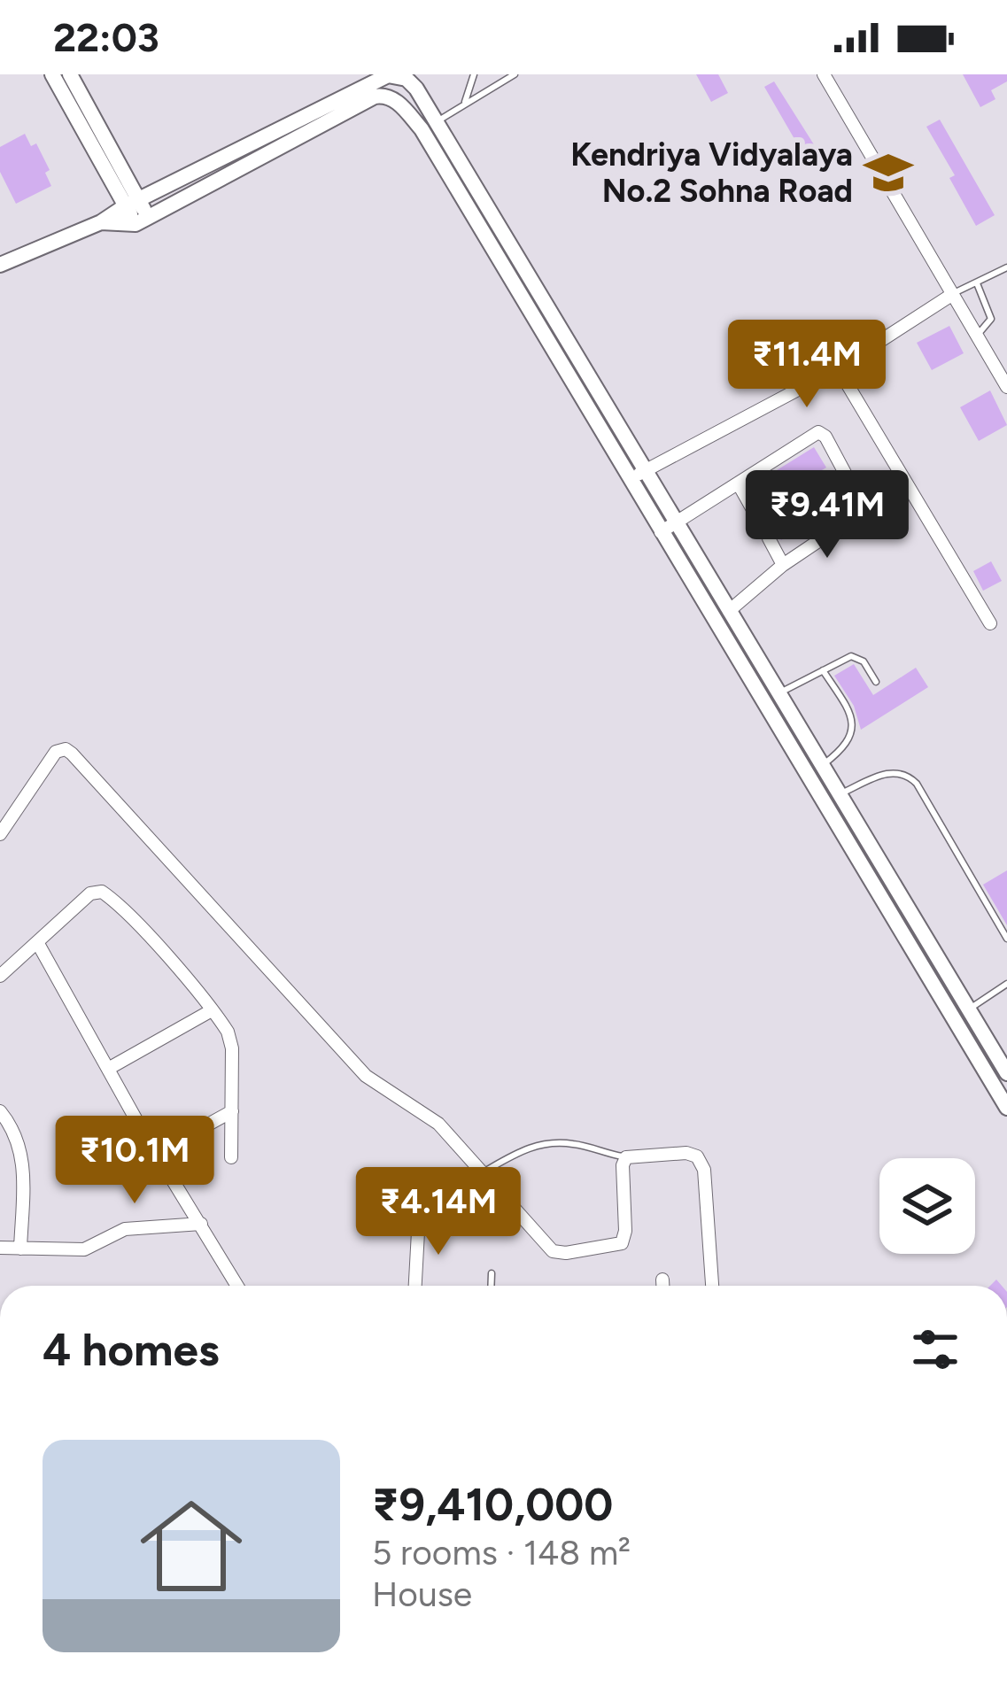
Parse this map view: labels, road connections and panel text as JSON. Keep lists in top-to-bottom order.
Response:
{
  "places": {
    "school or university": ["Kendriya Vidyalaya No.2 Sohna Road"]
  },
  "page": {
    "status": "22:03",
    "price": [
      "₹11.4M",
      "₹9.41M",
      "₹10.1M",
      "₹4.14M"
    ],
    "heading": "4 homes",
    "list": [
      {
        "name": "₹9,410,000",
        "note": "5 rooms · 148 m² · House"
      }
    ]
  }
}
